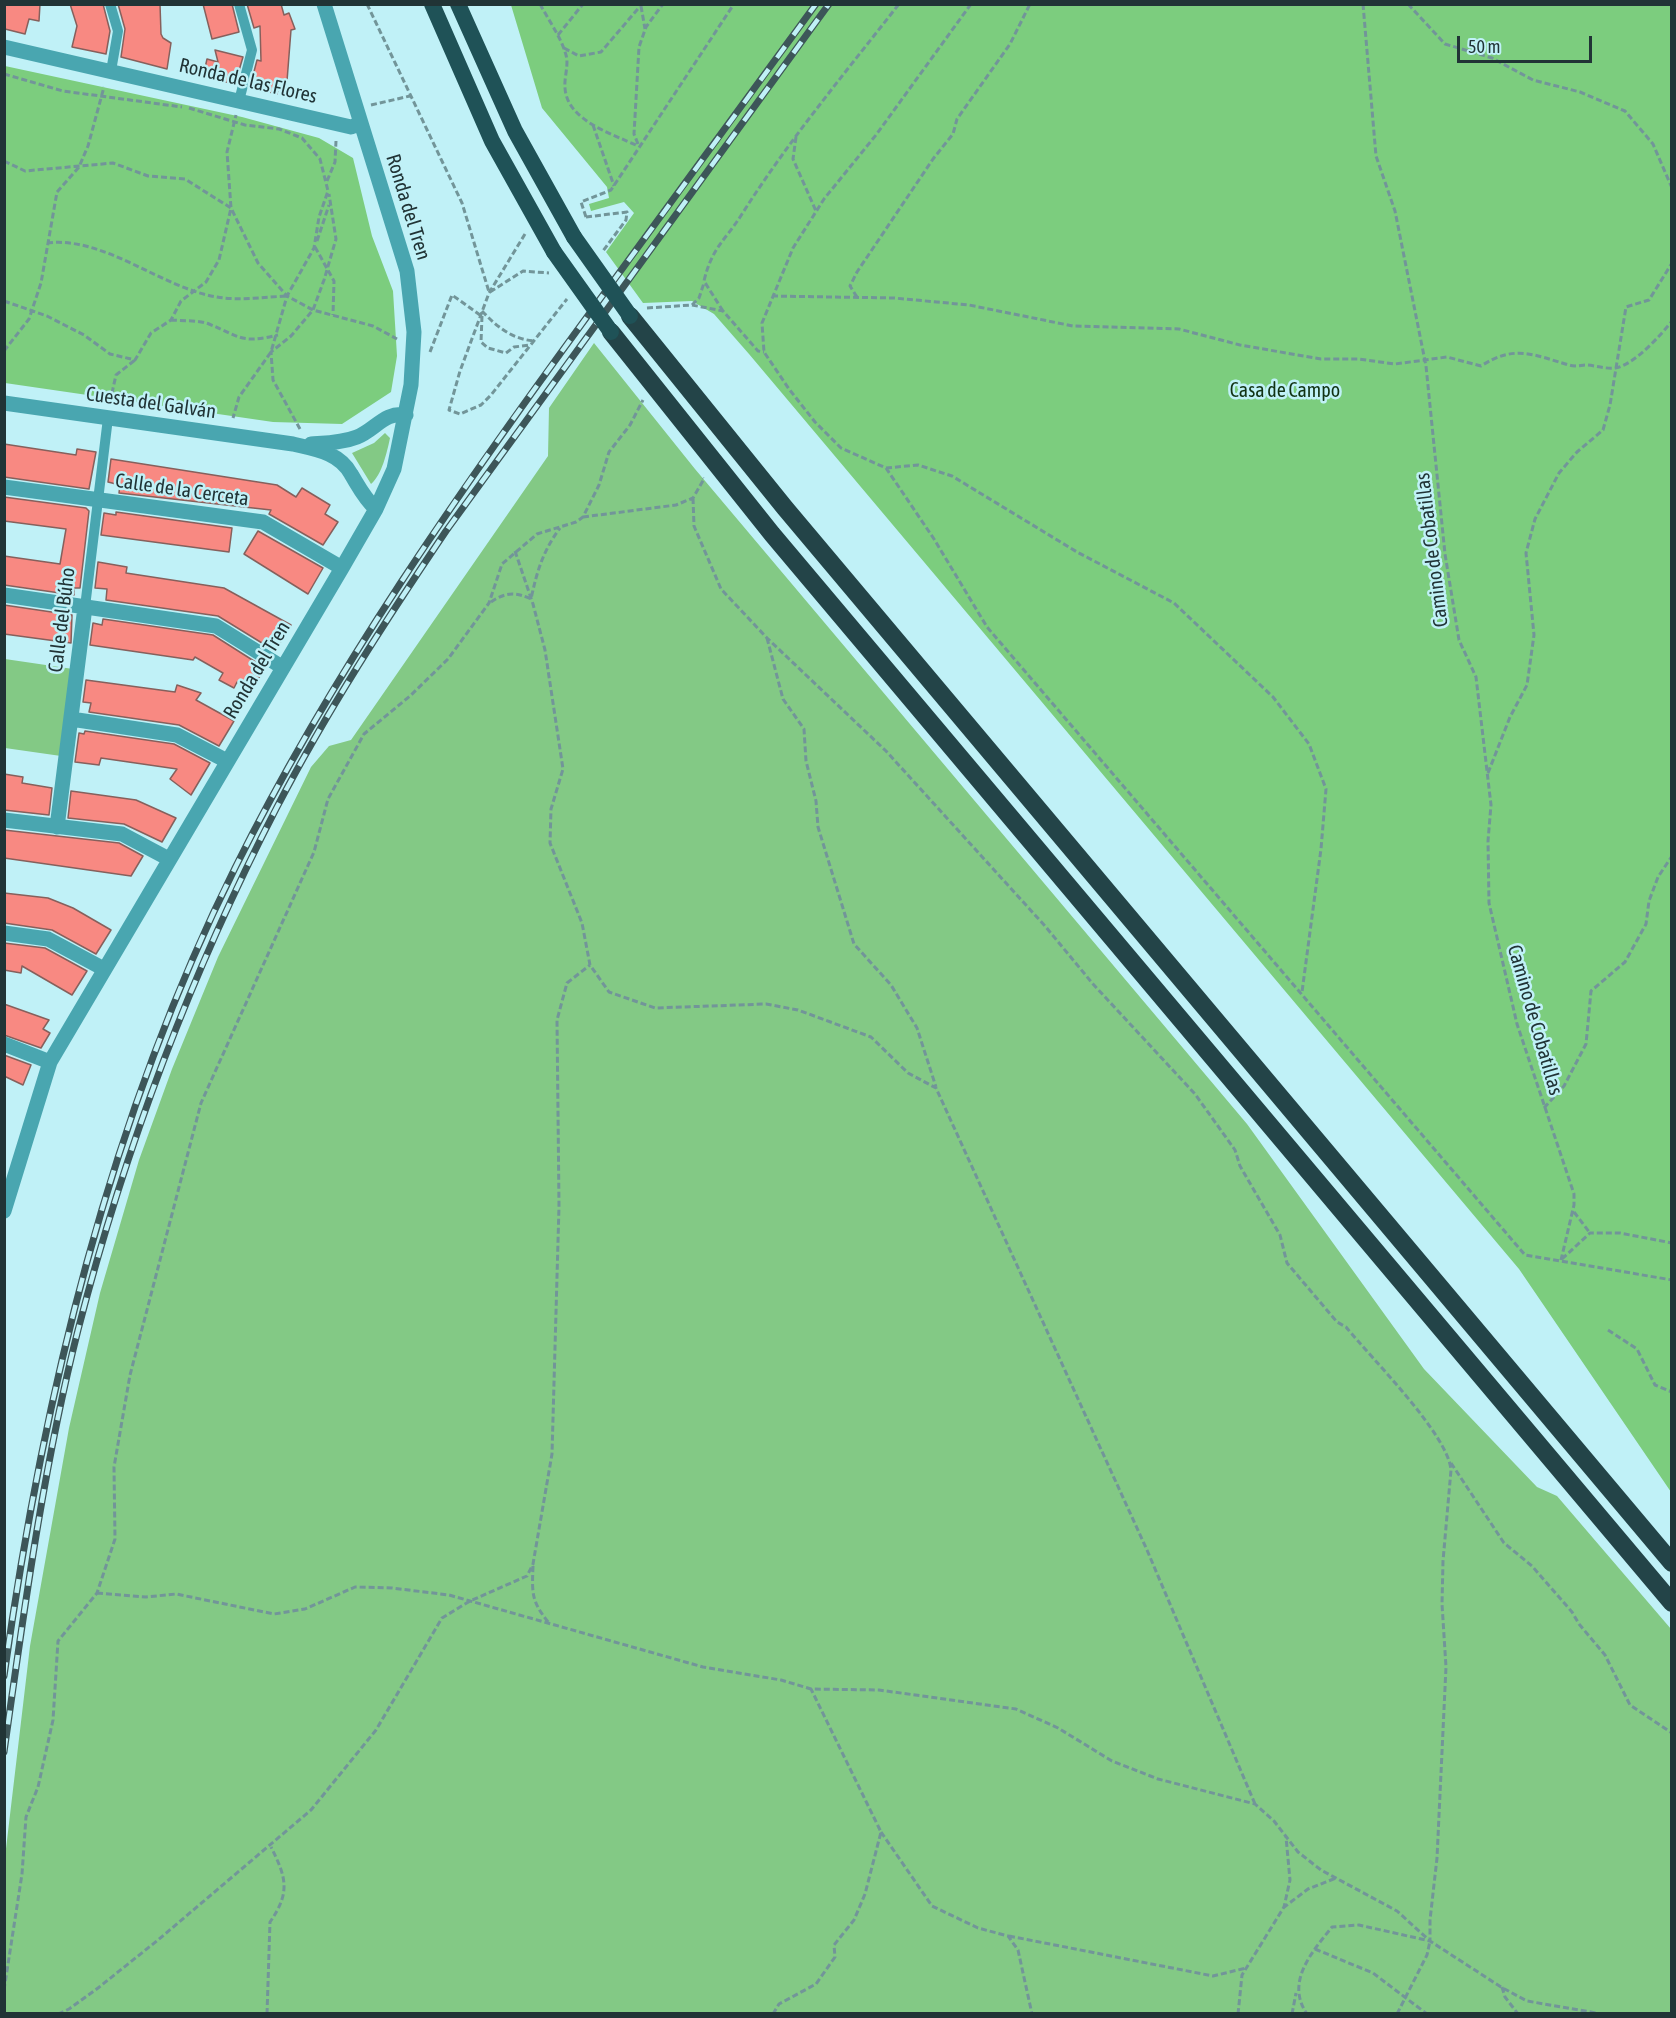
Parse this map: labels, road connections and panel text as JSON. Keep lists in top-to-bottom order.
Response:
{
  "streets": {
    "street": [
      "Ronda de las Flores",
      "Ronda del Tren",
      "Cuesta del Galván",
      "Calle de la Cerceta",
      "Calle del Búho"
    ],
    "path": ["Camino de Cobatillas"]
  },
  "crossings": [
    ["Ronda de las Flores", "Ronda del Tren"],
    ["Ronda del Tren", "Cuesta del Galván"],
    ["Ronda del Tren", "Calle de la Cerceta"],
    ["Cuesta del Galván", "Calle del Búho"],
    ["Calle de la Cerceta", "Calle del Búho"]
  ],
  "parks": ["Casa de Campo"],
  "scale_bar": "50 m"
}
